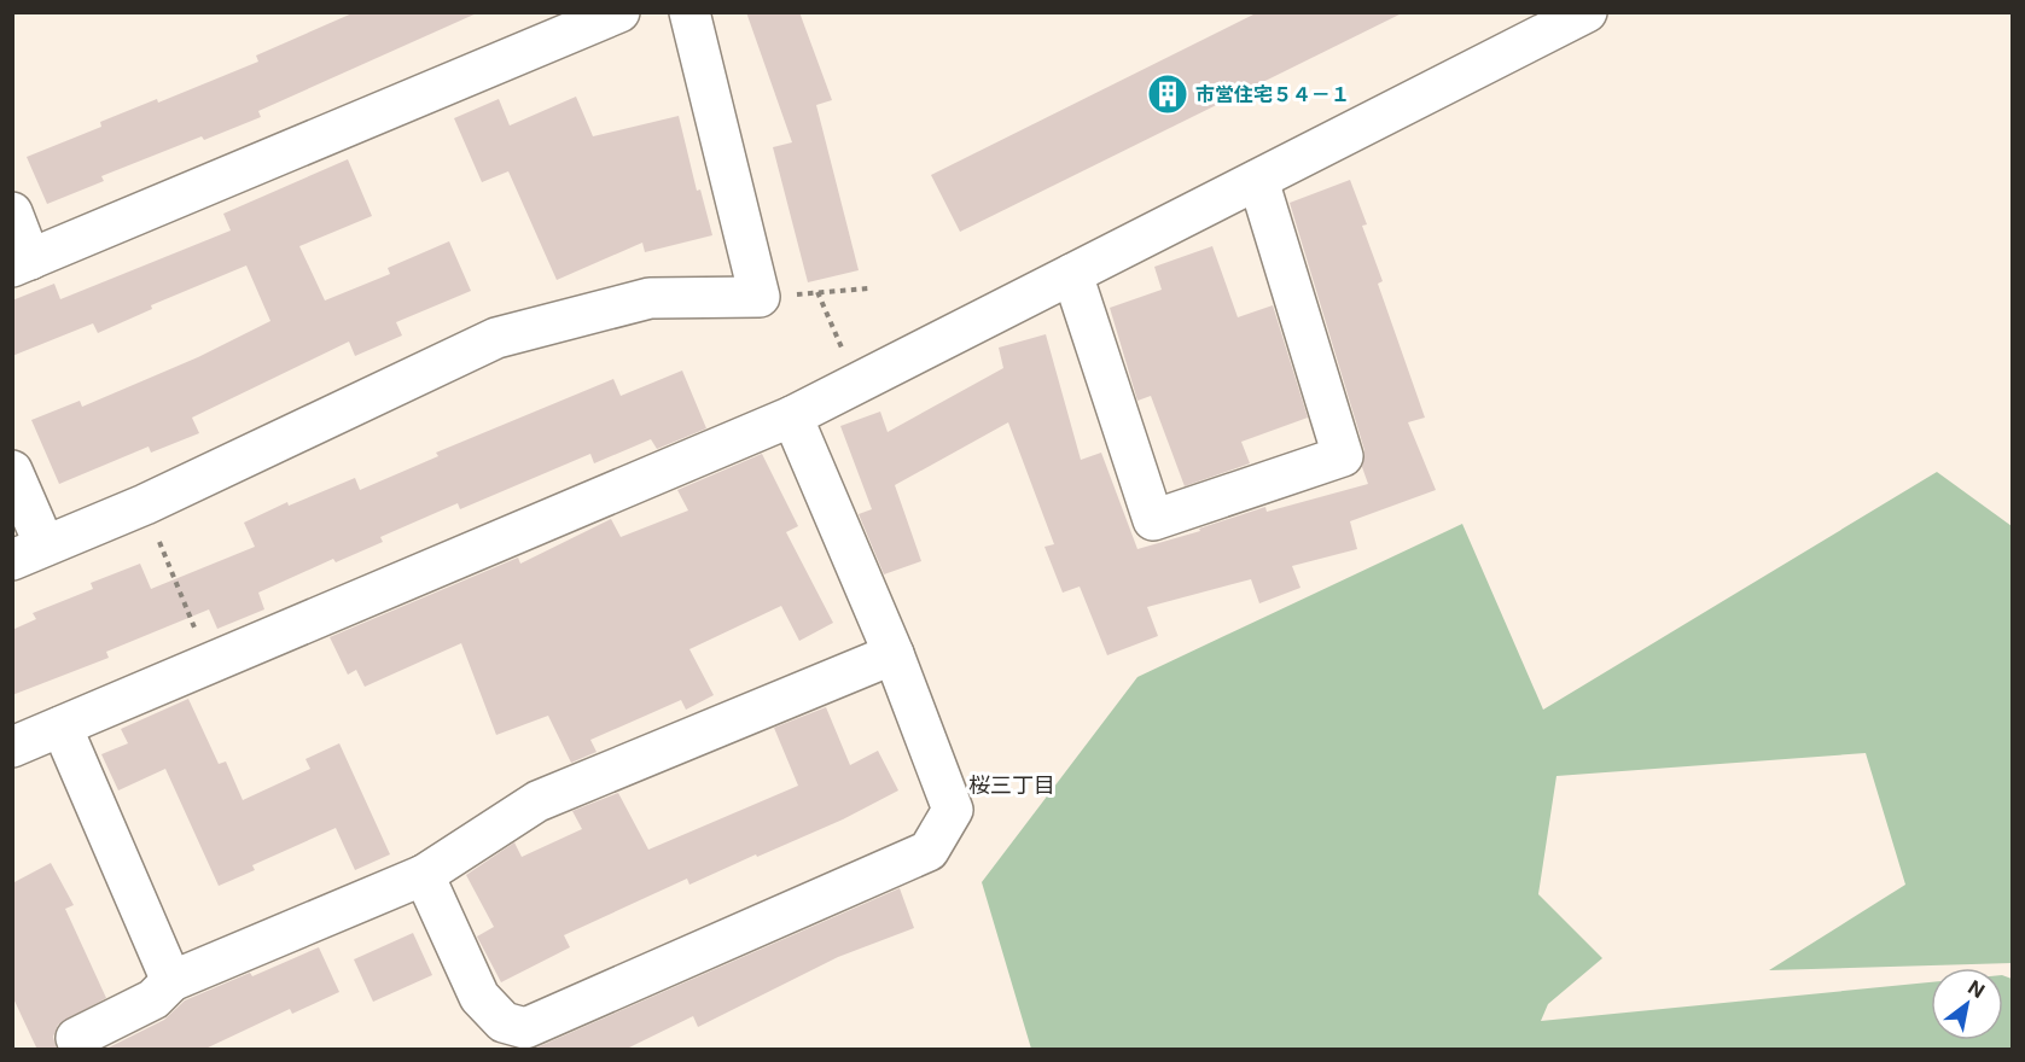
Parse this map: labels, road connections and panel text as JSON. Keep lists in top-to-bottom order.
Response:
{
  "districts": ["桜三丁目"],
  "places": {
    "building": ["市営住宅５４－１"]
  },
  "north": "top right"
}
